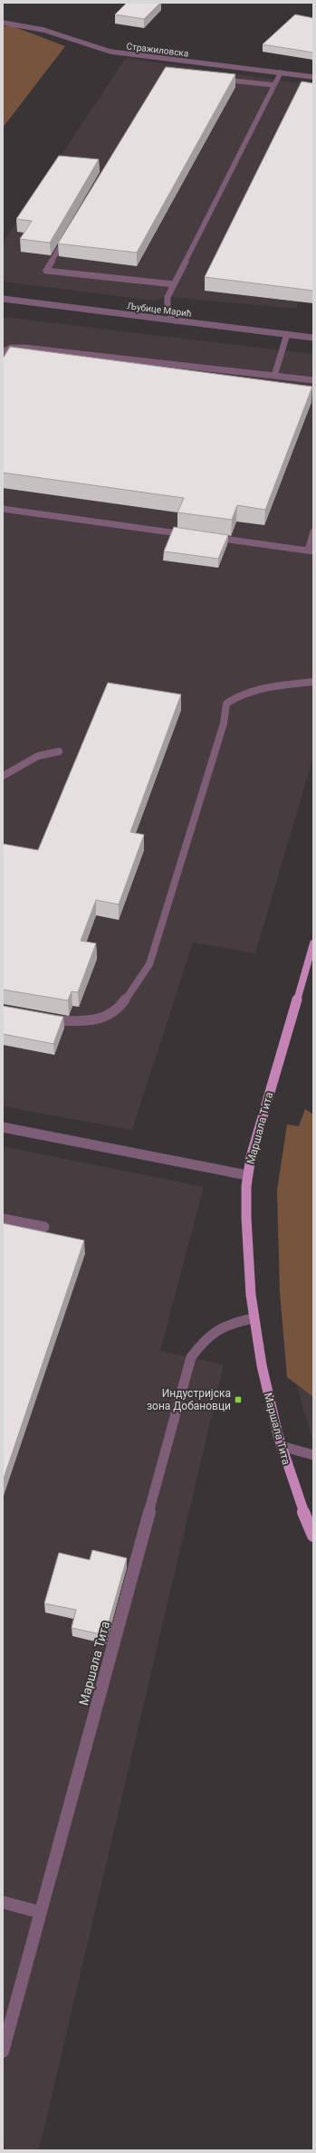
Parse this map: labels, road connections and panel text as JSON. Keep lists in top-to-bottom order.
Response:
{
  "streets": {
    "main road": ["Маршала Тита"],
    "street": ["Стражиловска", "Љубице Марић"]
  },
  "places": {
    "transit": ["Индустријска зона Добановци"]
  }
}
